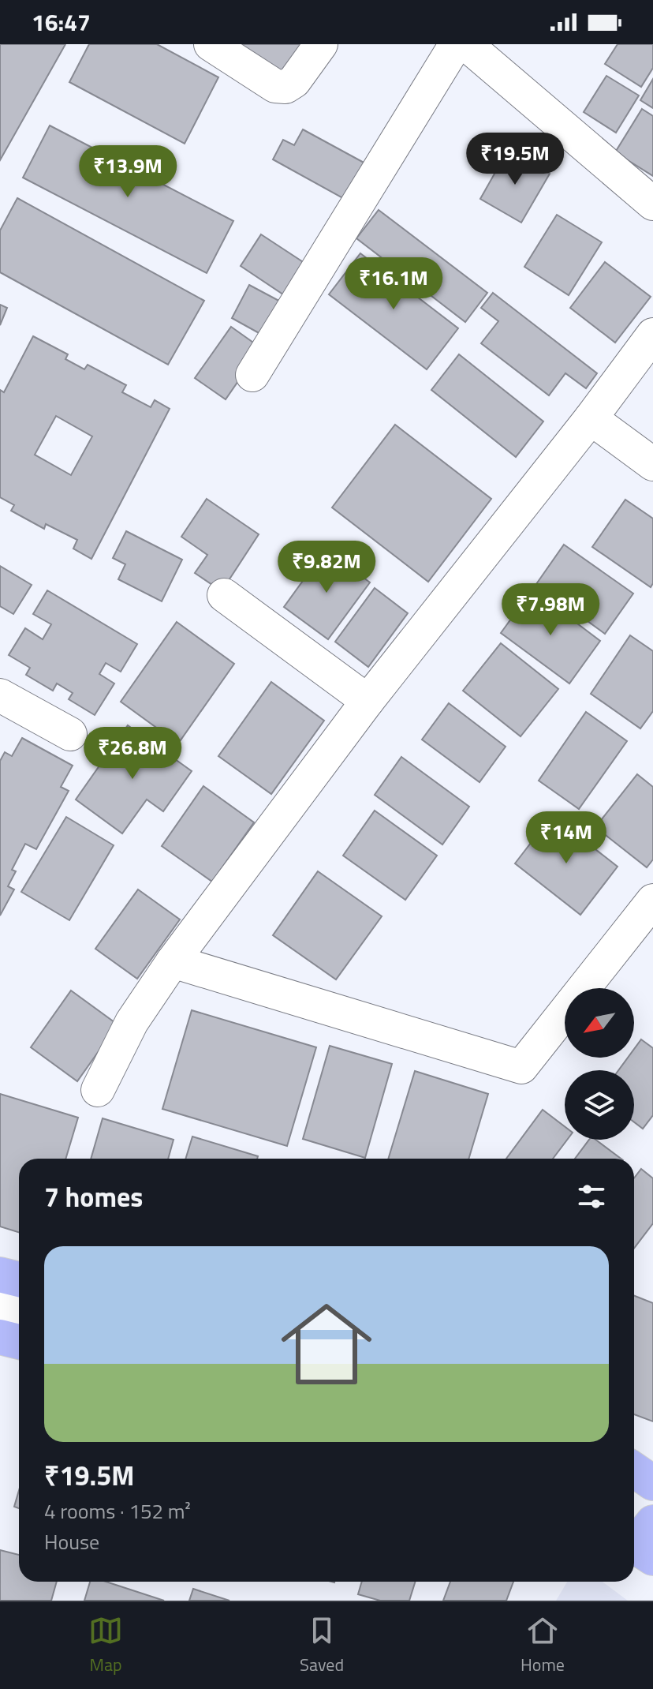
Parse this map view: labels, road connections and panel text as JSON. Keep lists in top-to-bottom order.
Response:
{
  "north": "bottom left",
  "page": {
    "status": "16:47",
    "price": [
      "₹19.5M",
      "₹13.9M",
      "₹16.1M",
      "₹9.82M",
      "₹7.98M",
      "₹26.8M",
      "₹14M"
    ],
    "heading": "7 homes",
    "list": [
      {
        "name": "₹19.5M",
        "note": "4 rooms · 152 m² · House"
      }
    ],
    "tabs": ["Map", "Saved", "Home"]
  }
}
